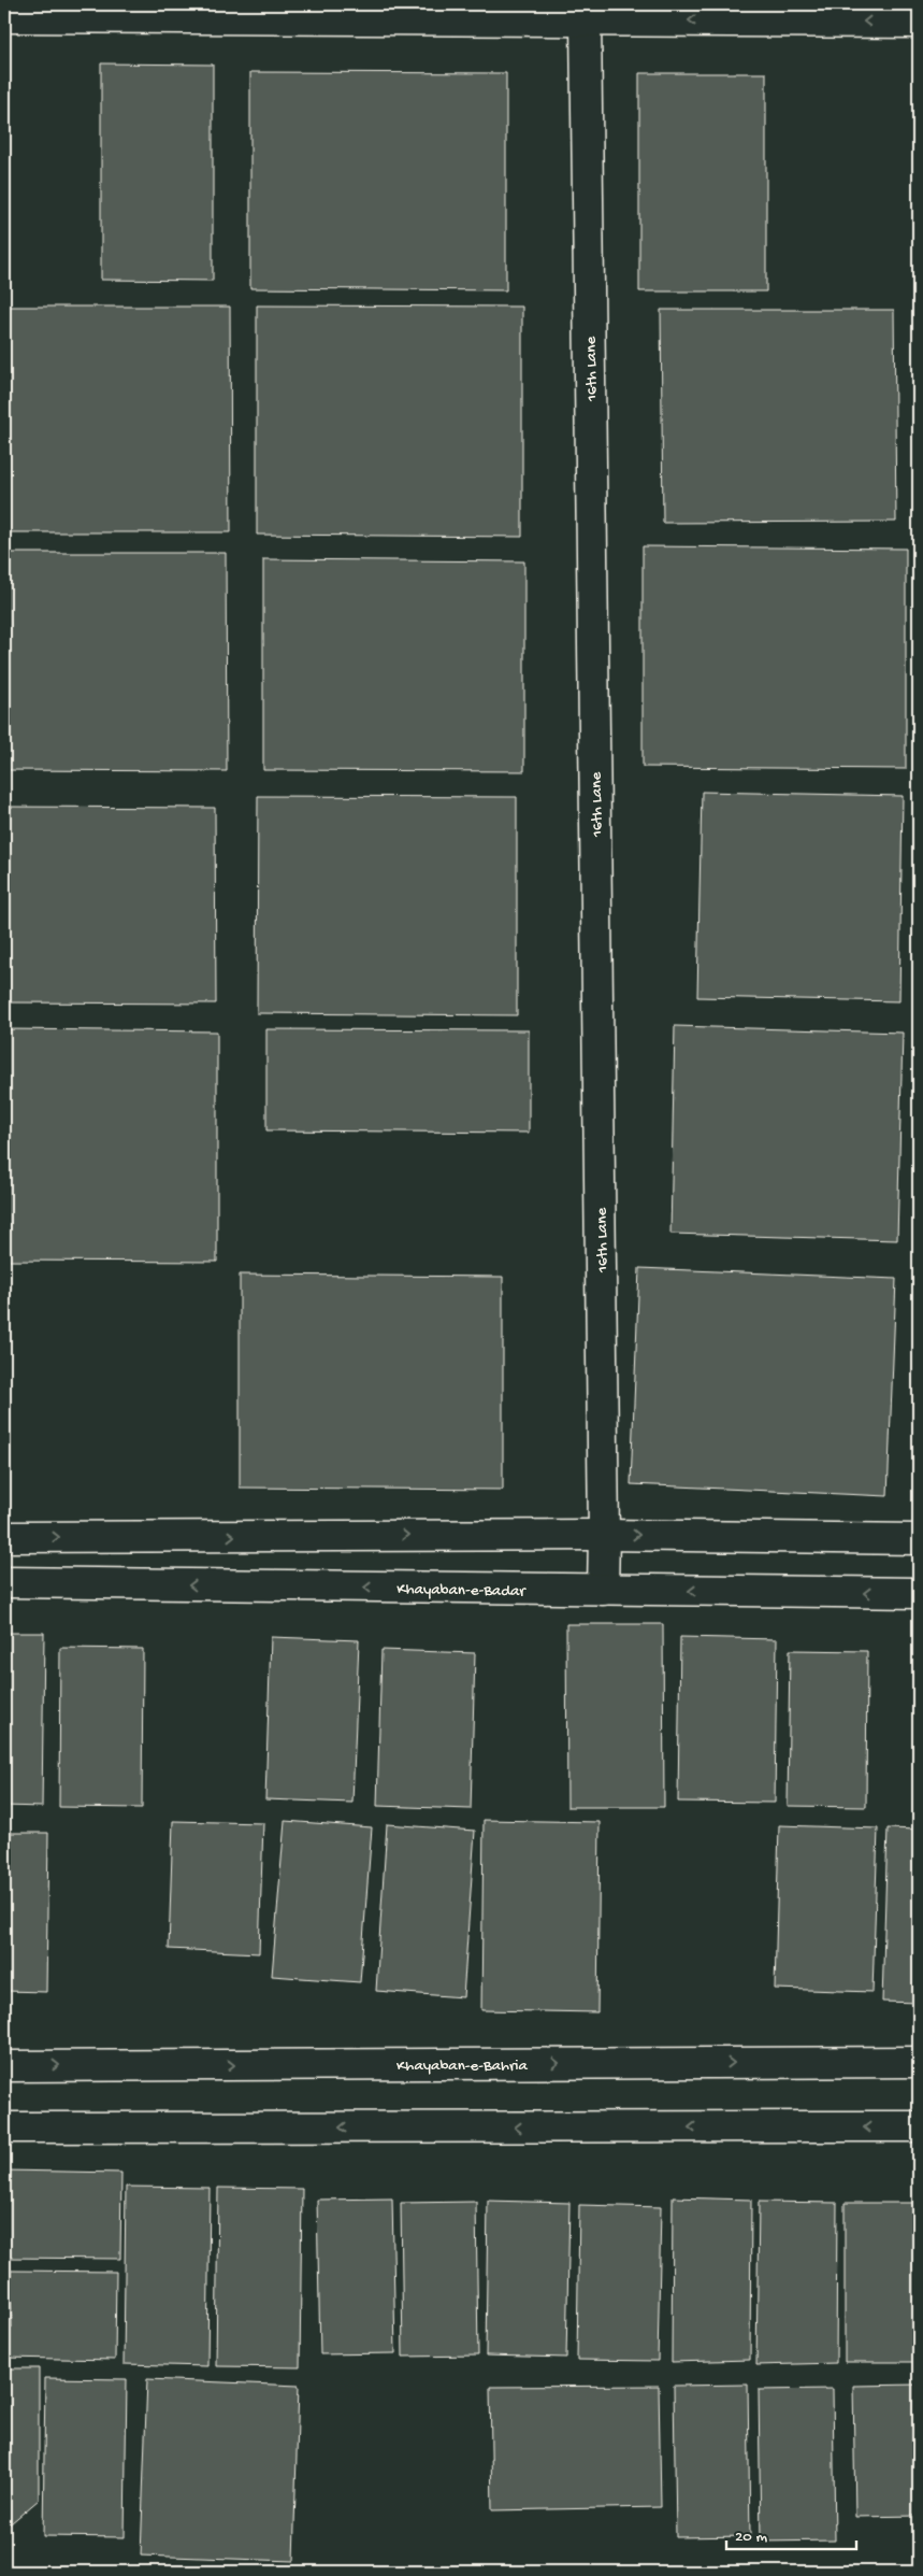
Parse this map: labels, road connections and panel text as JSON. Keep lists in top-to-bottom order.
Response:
{
  "streets": {
    "main road": ["16th Lane", "Khayaban-e-Badar", "Khayaban-e-Bahria"]
  },
  "crossings": [
    ["16th Lane", "Khayaban-e-Badar"]
  ],
  "scale_bar": "20 m"
}
